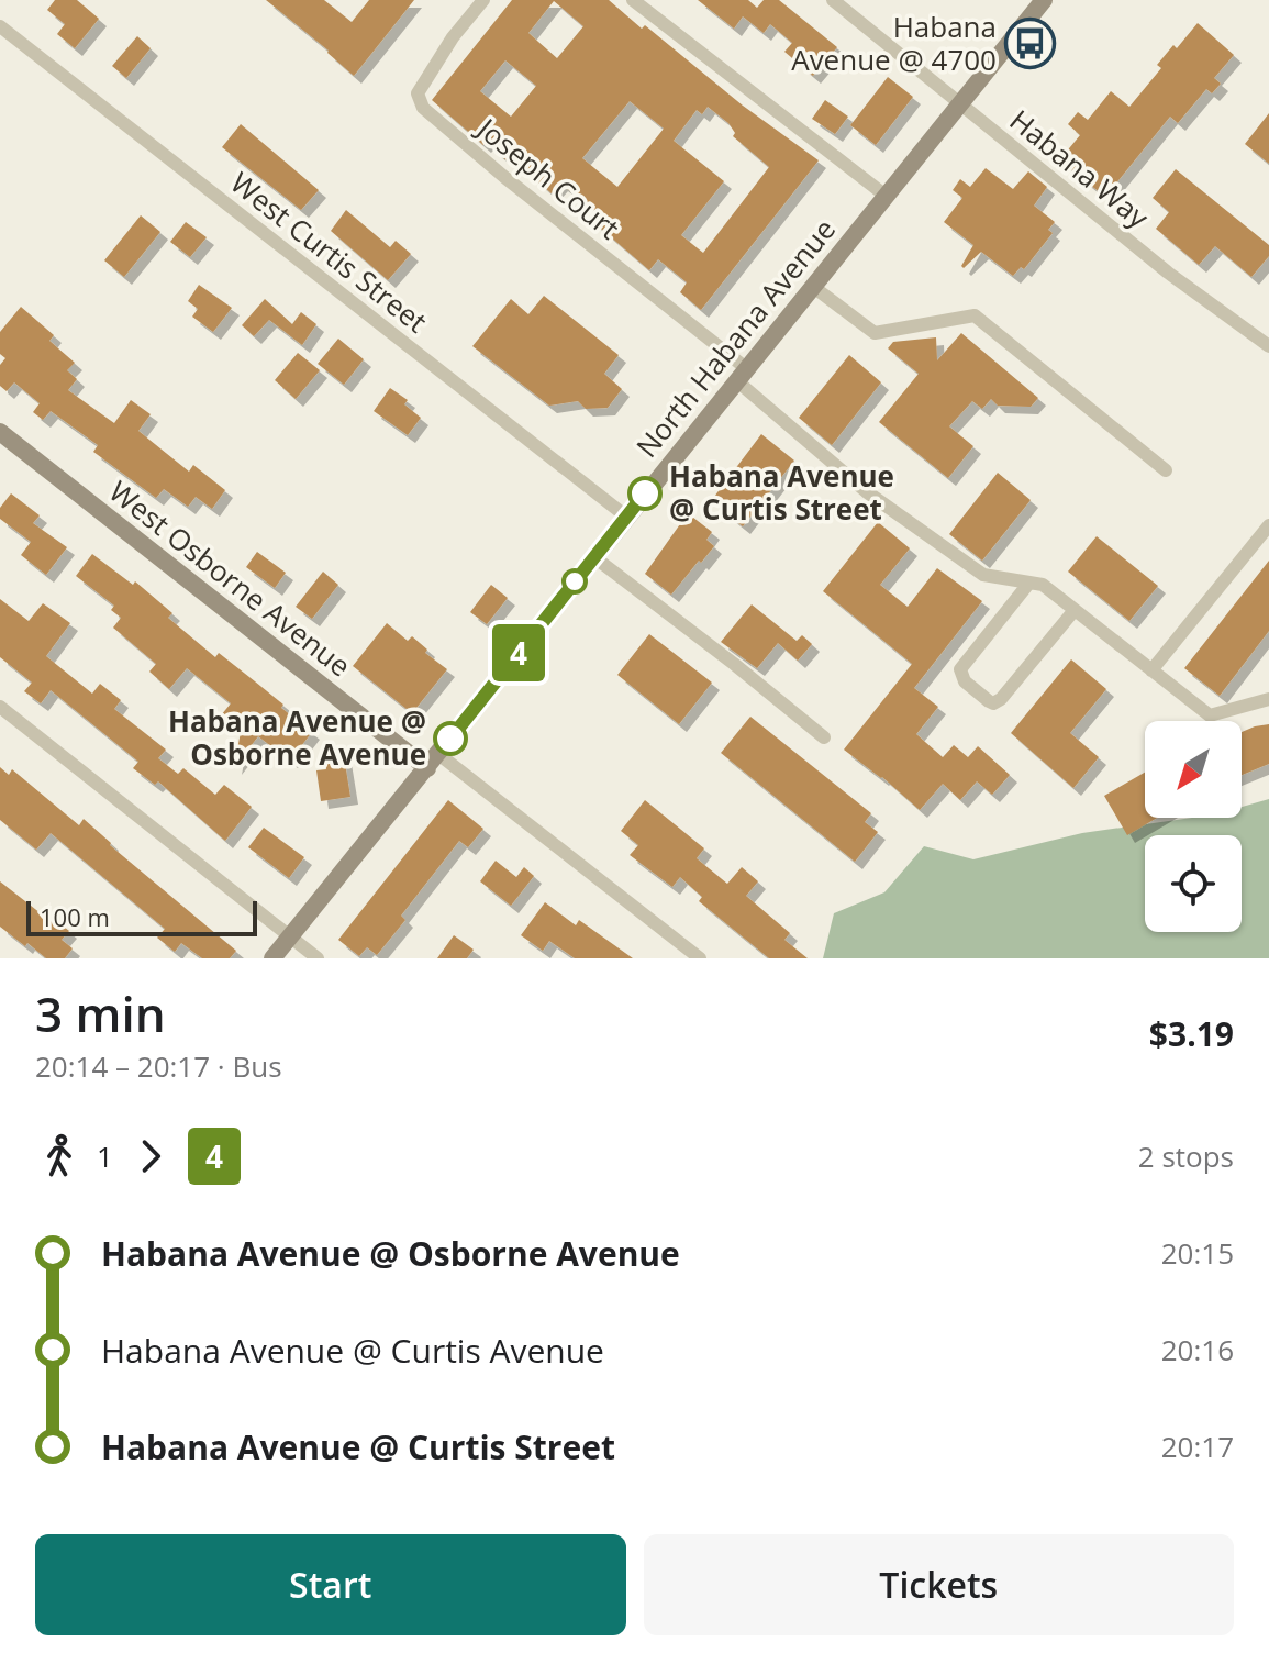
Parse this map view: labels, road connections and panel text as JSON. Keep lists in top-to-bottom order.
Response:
{
  "streets": {
    "street": [
      "Habana Way",
      "Joseph Court",
      "West Curtis Street",
      "North Habana Avenue",
      "West Osborne Avenue"
    ]
  },
  "crossings": [
    ["Habana Way", "North Habana Avenue"],
    ["Joseph Court", "North Habana Avenue"],
    ["West Curtis Street", "North Habana Avenue"],
    ["North Habana Avenue", "West Osborne Avenue"]
  ],
  "places": {
    "bus stop": ["Habana Avenue @ 4700"],
    "other": ["Habana Avenue @ Curtis Street", "Habana Avenue @ Osborne Avenue"]
  },
  "lines": ["bus line 4"],
  "scale_bar": "100 m",
  "north": "bottom left",
  "page": {
    "on_map": "4",
    "scale": "100 m",
    "heading": ["3 min", "20:14 – 20:17 · Bus", "$3.19"],
    "legs": ["1", "4", "2 stops"],
    "list": [
      {
        "name": "Habana Avenue @ Osborne Avenue",
        "value": "20:15"
      },
      {
        "name": "Habana Avenue @ Curtis Avenue",
        "value": "20:16"
      },
      {
        "name": "Habana Avenue @ Curtis Street",
        "value": "20:17"
      }
    ],
    "buttons": ["Start", "Tickets"]
  }
}
